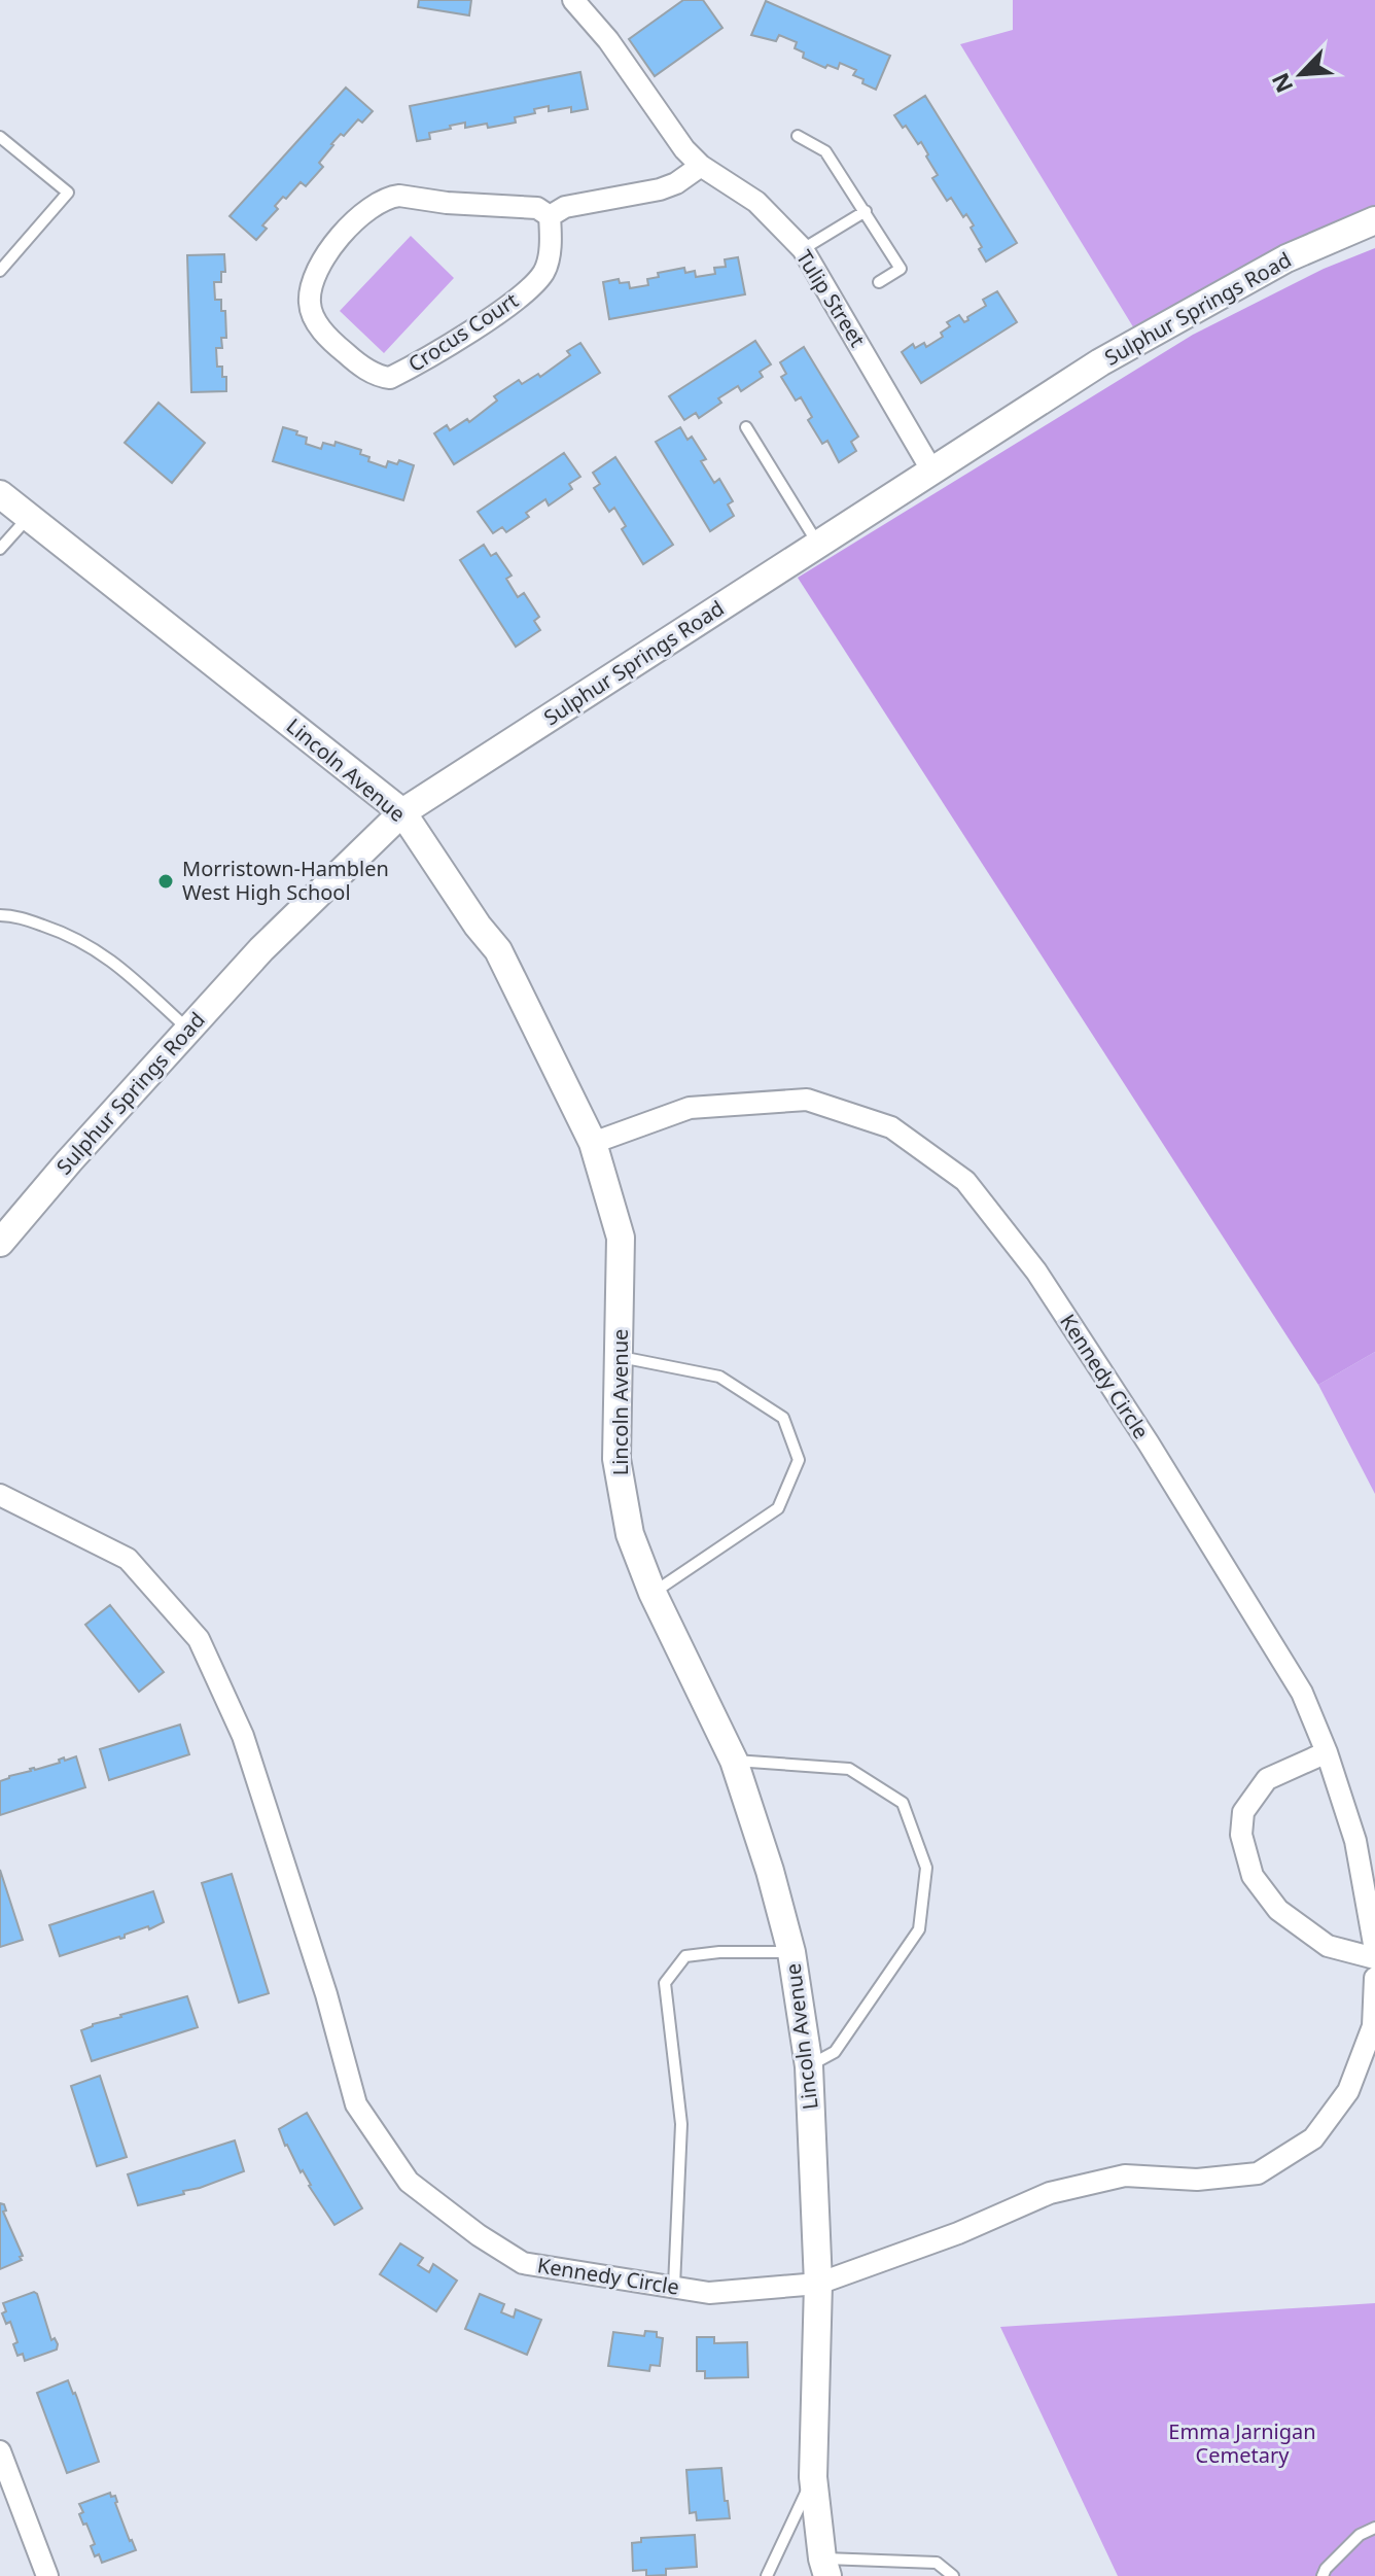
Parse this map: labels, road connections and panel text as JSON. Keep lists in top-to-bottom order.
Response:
{
  "streets": {
    "street": [
      "Tulip Street",
      "Sulphur Springs Road",
      "Crocus Court",
      "Lincoln Avenue",
      "Kennedy Circle"
    ]
  },
  "crossings": [
    ["Tulip Street", "Sulphur Springs Road"],
    ["Sulphur Springs Road", "Lincoln Avenue"],
    ["Lincoln Avenue", "Kennedy Circle"]
  ],
  "parks": ["Emma Jarnigan Cemetary"],
  "places": ["Morristown-Hamblen West High School"],
  "north": "bottom left"
}
